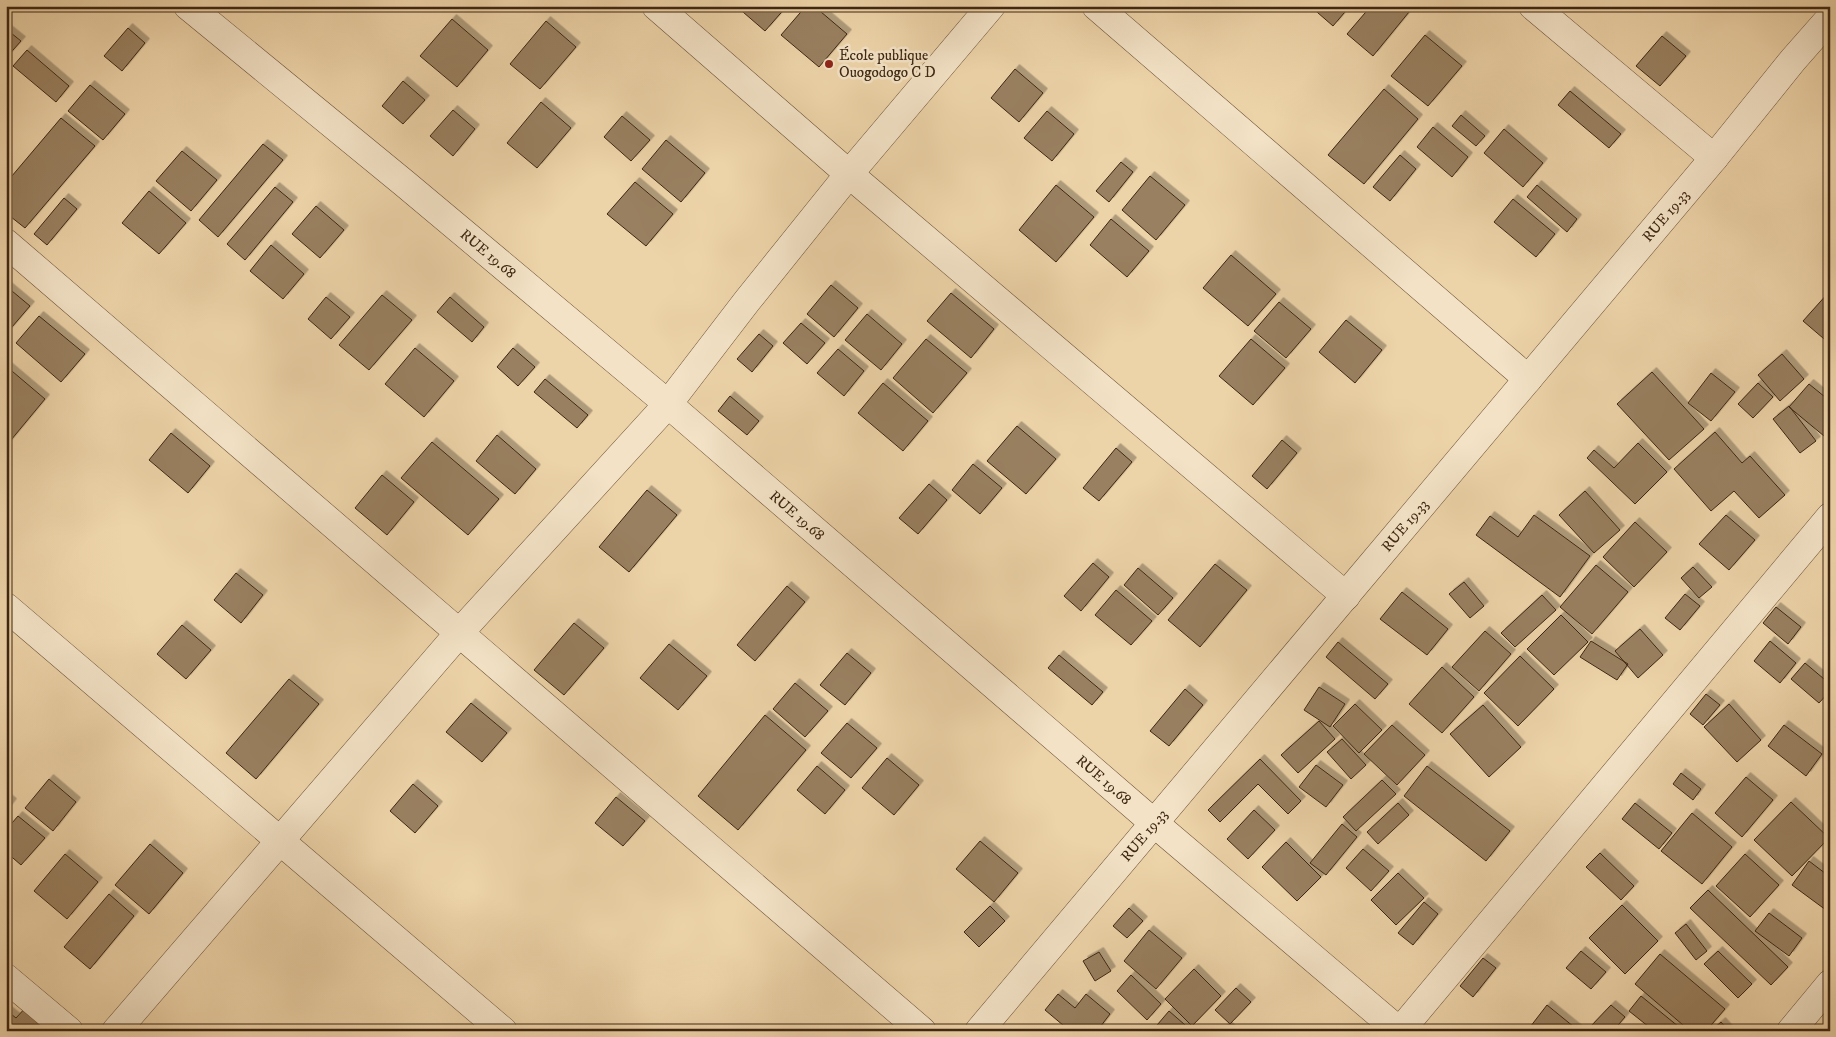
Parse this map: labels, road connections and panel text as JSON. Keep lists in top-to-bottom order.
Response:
{
  "streets": {
    "street": ["RUE 19.33", "RUE 19.68"]
  },
  "crossings": [
    ["RUE 19.33", "RUE 19.68"]
  ],
  "places": ["École publique Ouogodogo C D"]
}
